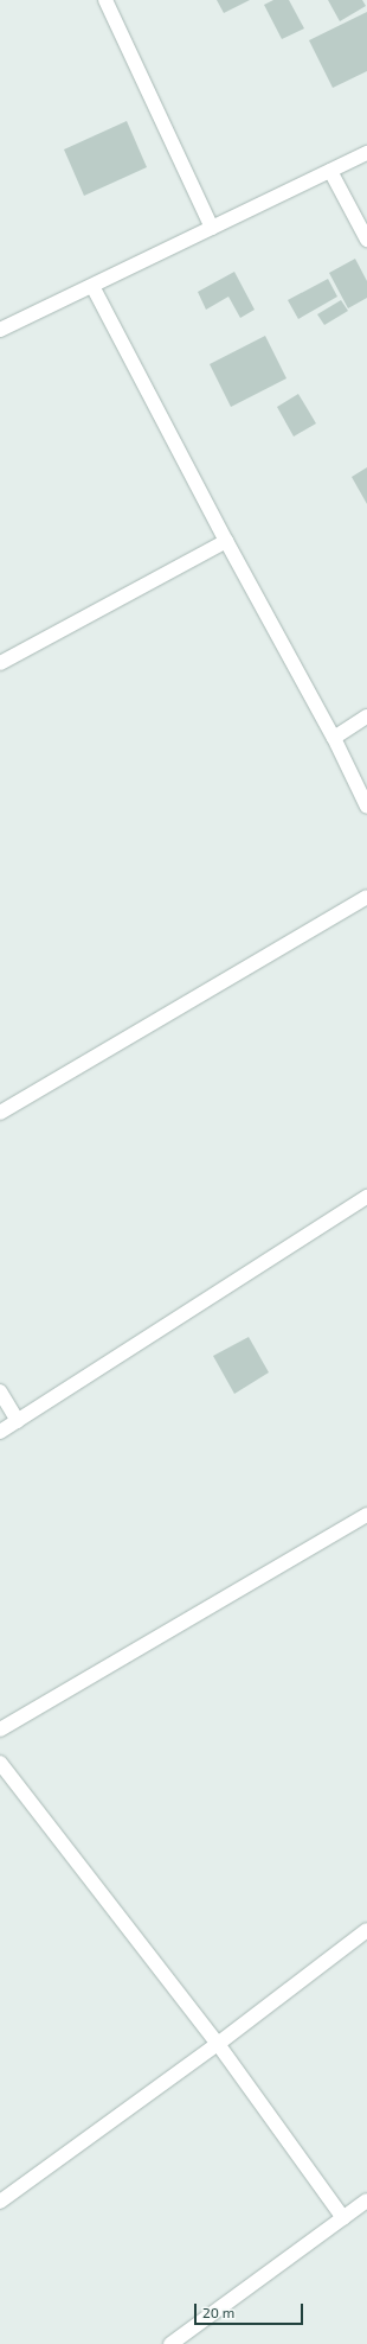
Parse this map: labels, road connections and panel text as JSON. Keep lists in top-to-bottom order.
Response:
{
  "scale_bar": "20 m"
}
